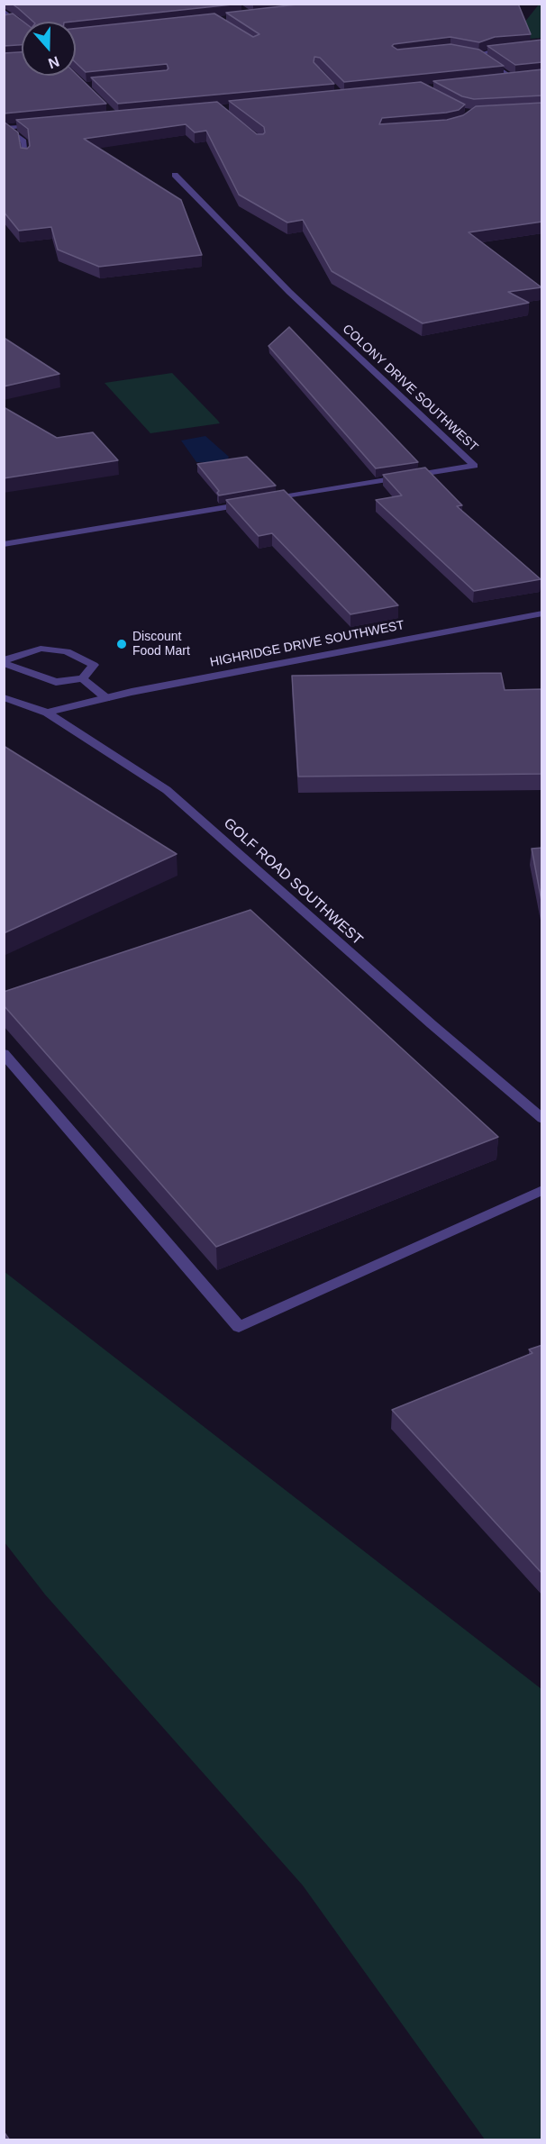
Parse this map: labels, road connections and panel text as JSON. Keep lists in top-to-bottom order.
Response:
{
  "streets": {
    "street": ["COLONY DRIVE SOUTHWEST", "HIGHRIDGE DRIVE SOUTHWEST", "GOLF ROAD SOUTHWEST"]
  },
  "crossings": [
    ["HIGHRIDGE DRIVE SOUTHWEST", "GOLF ROAD SOUTHWEST"]
  ],
  "places": ["Discount Food Mart"],
  "north": "bottom"
}
